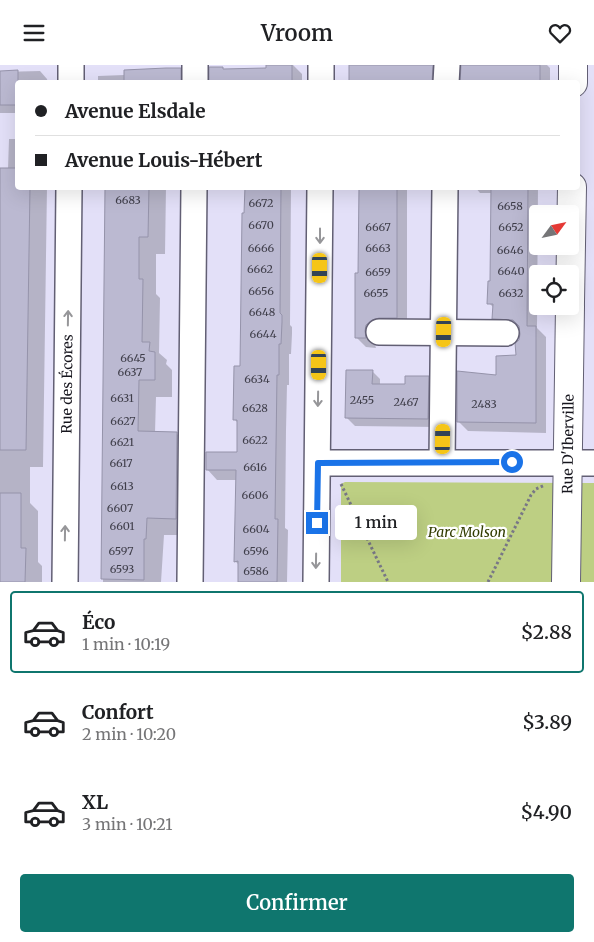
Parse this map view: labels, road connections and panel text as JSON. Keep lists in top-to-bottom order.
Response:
{
  "streets": {
    "main road": ["Rue D'Iberville"],
    "street": ["Rue des Écores"]
  },
  "parks": ["Parc Molson"],
  "house_numbers": [
    "6683",
    "6672",
    "6658",
    "6670",
    "6667",
    "6652",
    "6666",
    "6663",
    "6646",
    "6662",
    "6640",
    "6659",
    "6656",
    "6655",
    "6632",
    "6648",
    "6644",
    "6645",
    "6637",
    "6634",
    "6631",
    "2455",
    "2467",
    "2483",
    "6628",
    "6627",
    "6622",
    "6621",
    "6617",
    "6616",
    "6613",
    "6606",
    "6607",
    "6601",
    "6604",
    "6597",
    "6596",
    "6593",
    "6586"
  ],
  "north": "top right",
  "page": {
    "header": "Vroom",
    "banner": ["Avenue Elsdale", "Avenue Louis-Hébert"],
    "bubble": "1 min",
    "list": [
      {
        "name": "Éco",
        "note": "1 min · 10:19",
        "value": "$2.88"
      },
      {
        "name": "Confort",
        "note": "2 min · 10:20",
        "value": "$3.89"
      },
      {
        "name": "XL",
        "note": "3 min · 10:21",
        "value": "$4.90"
      }
    ],
    "buttons": "Confirmer"
  }
}
